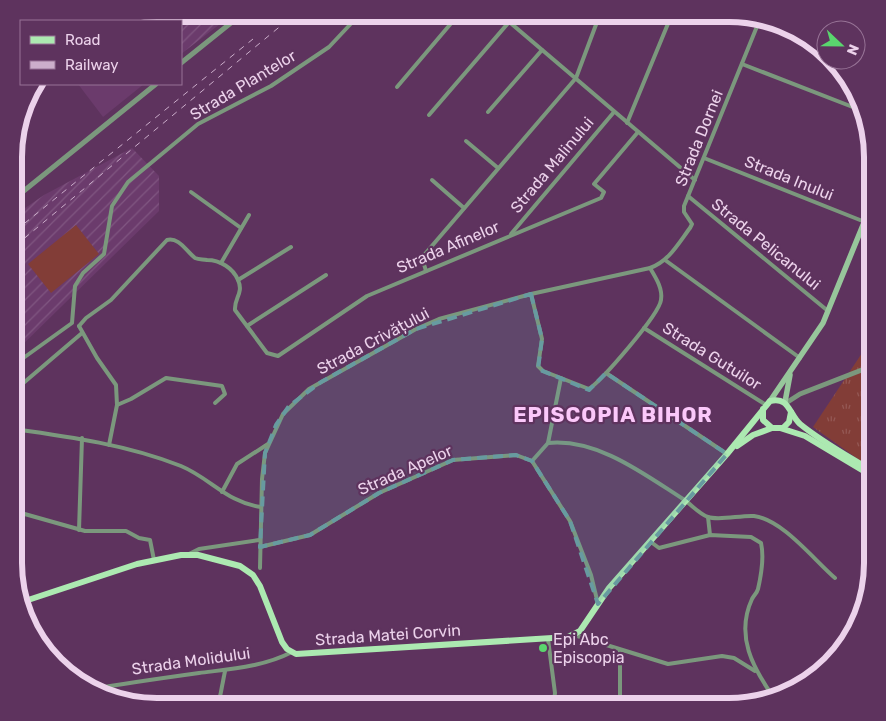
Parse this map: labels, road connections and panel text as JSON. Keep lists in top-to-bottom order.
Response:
{
  "streets": {
    "main road": ["Strada Matei Corvin"],
    "street": [
      "Strada Plantelor",
      "Strada Dornei",
      "Strada Malinului",
      "Strada Inului",
      "Strada Pelicanului",
      "Strada Afinelor",
      "Strada Crivățului",
      "Strada Gutuilor",
      "Strada Apelor",
      "Strada Molidului"
    ]
  },
  "crossings": [
    ["Strada Dornei", "Strada Inului"],
    ["Strada Dornei", "Strada Pelicanului"],
    ["Strada Dornei", "Strada Crivățului"],
    ["Strada Malinului", "Strada Afinelor"],
    ["Strada Crivățului", "Strada Apelor"],
    ["Strada Matei Corvin", "Strada Molidului"]
  ],
  "districts": ["EPISCOPIA BIHOR"],
  "places": ["Epi Abc Episcopia"],
  "legend": ["Road", "Railway"],
  "north": "right"
}
